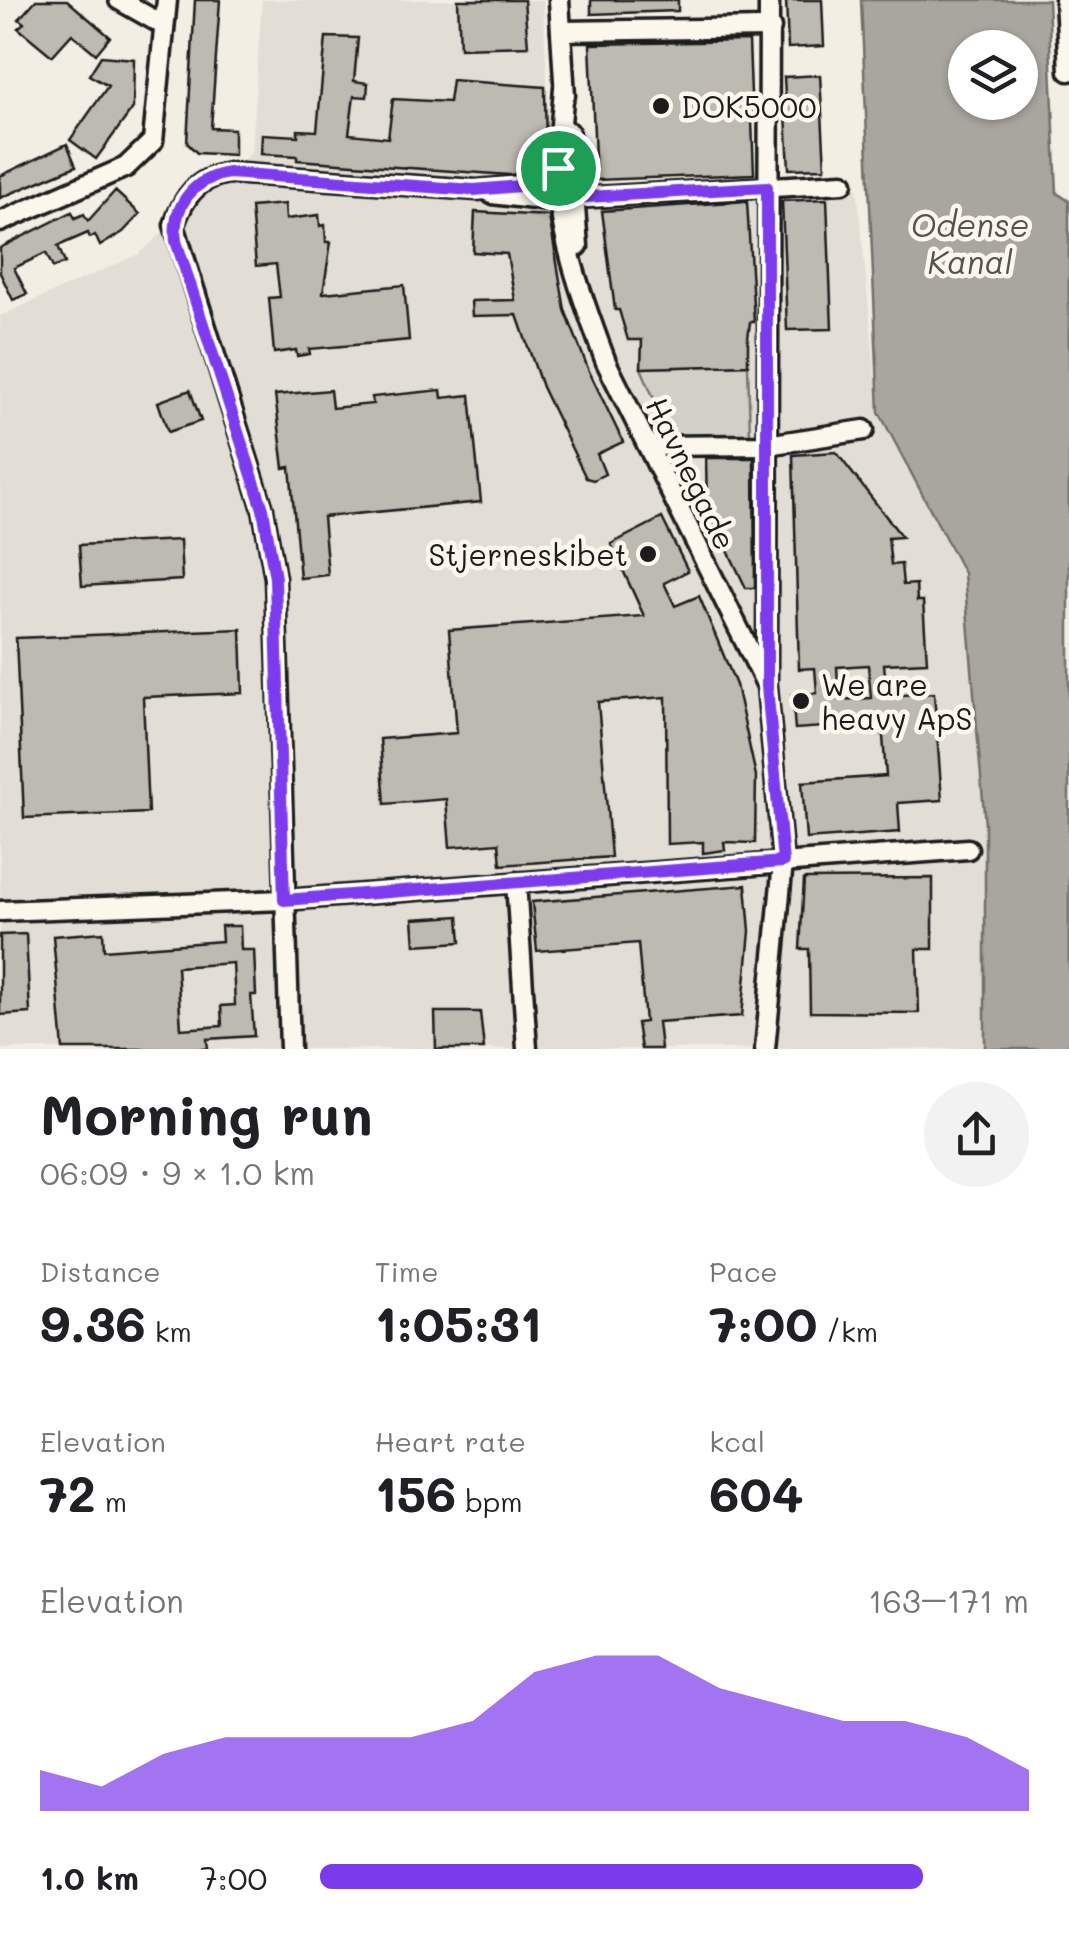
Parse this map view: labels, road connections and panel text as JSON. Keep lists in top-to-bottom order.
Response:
{
  "streets": {
    "street": ["Havnegade"]
  },
  "water": ["Odense Kanal"],
  "places": ["DOK5000", "Stjerneskibet", "We are heavy ApS"],
  "page": {
    "heading": ["Morning run", "06:09 · 9 × 1.0 km"],
    "stats": [
      ["Distance", "9.36 km"],
      ["Time", "1:05:31"],
      ["Pace", "7:00 /km"],
      ["Elevation", "72 m"],
      ["Heart rate", "156 bpm"],
      ["kcal", "604"]
    ],
    "chart": ["Elevation", "163–171 m"],
    "list": [
      {
        "name": "1.0 km",
        "note": "7:00"
      }
    ]
  }
}
